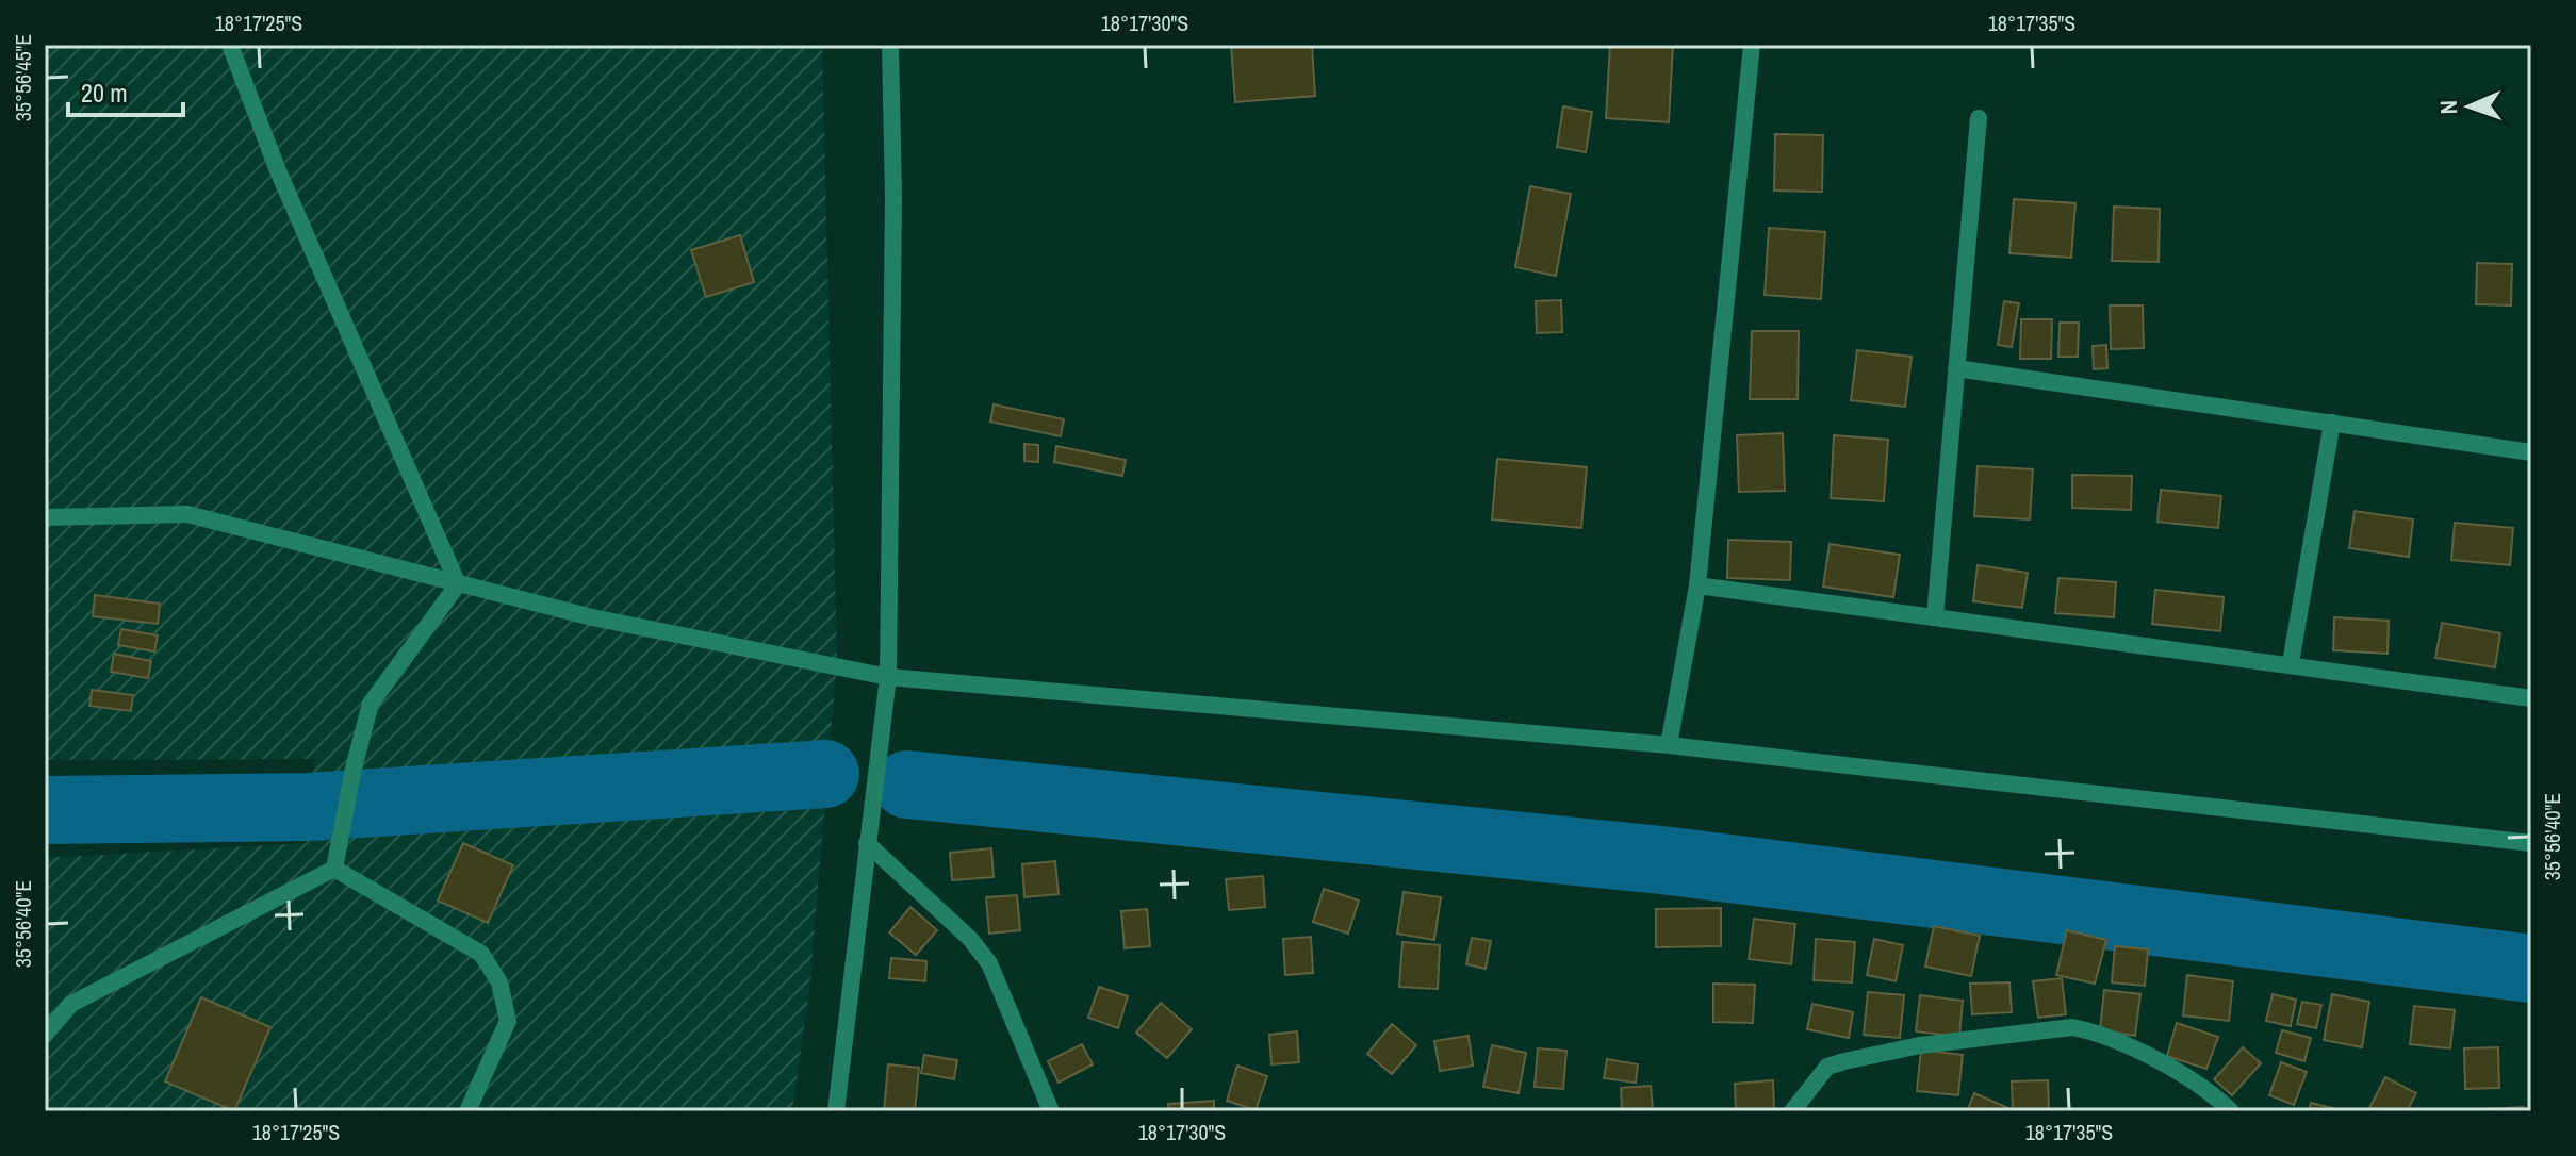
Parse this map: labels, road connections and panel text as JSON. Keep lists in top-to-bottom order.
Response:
{
  "scale_bar": "20 m",
  "north": "left",
  "coordinates": [
    "18°17'25\"S",
    "18°17'30\"S",
    "18°17'35\"S",
    "35°56'45\"E",
    "35°56'40\"E"
  ]
}
